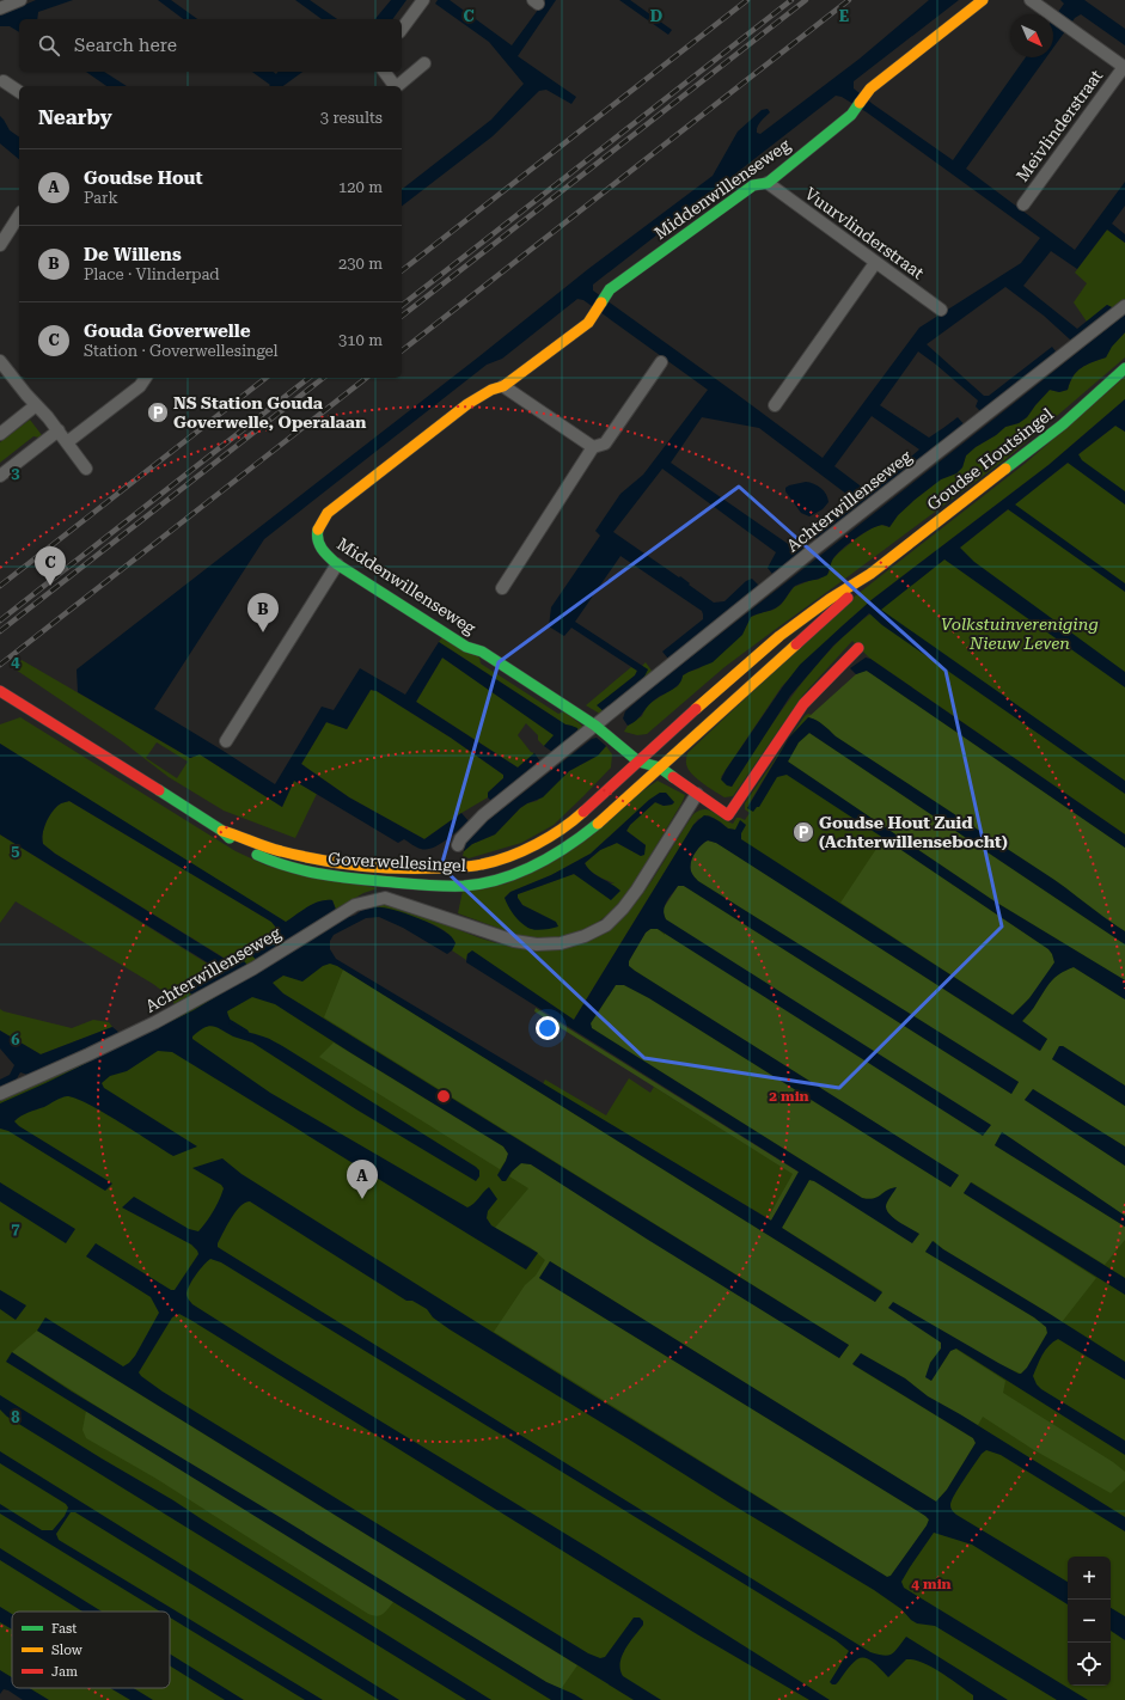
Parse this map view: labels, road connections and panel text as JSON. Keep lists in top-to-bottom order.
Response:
{
  "streets": {
    "main road": ["Middenwillenseweg", "Goudse Houtsingel", "Goverwellesingel"],
    "street": ["Meivlinderstraat", "Vuurvlinderstraat", "Achterwillenseweg"]
  },
  "crossings": [
    ["Middenwillenseweg", "Vuurvlinderstraat"],
    ["Middenwillenseweg", "Achterwillenseweg"],
    ["Goudse Houtsingel", "Goverwellesingel"]
  ],
  "parks": ["Volkstuinvereniging Nieuw Leven"],
  "places": {
    "parking": ["NS Station Gouda Goverwelle, Operalaan", "Goudse Hout Zuid (Achterwillensebocht)"]
  },
  "legend": ["Fast", "Slow", "Jam"],
  "north": "bottom right",
  "page": {
    "search": "Search here",
    "heading": ["Nearby", "3 results"],
    "list": [
      {
        "mark": "A",
        "name": "Goudse Hout",
        "note": "Park",
        "value": "120 m"
      },
      {
        "mark": "B",
        "name": "De Willens",
        "note": "Place · Vlinderpad",
        "value": "230 m"
      },
      {
        "mark": "C",
        "name": "Gouda Goverwelle",
        "note": "Station · Goverwellesingel",
        "value": "310 m"
      }
    ],
    "pins": ["C", "B", "A"],
    "map_buttons": ["+", "−"]
  },
  "grid": {
    "columns": ["C", "D", "E"],
    "rows": [
      "3",
      "4",
      "5",
      "6",
      "7",
      "8"
    ]
  },
  "rings": ["2 min", "4 min"]
}
